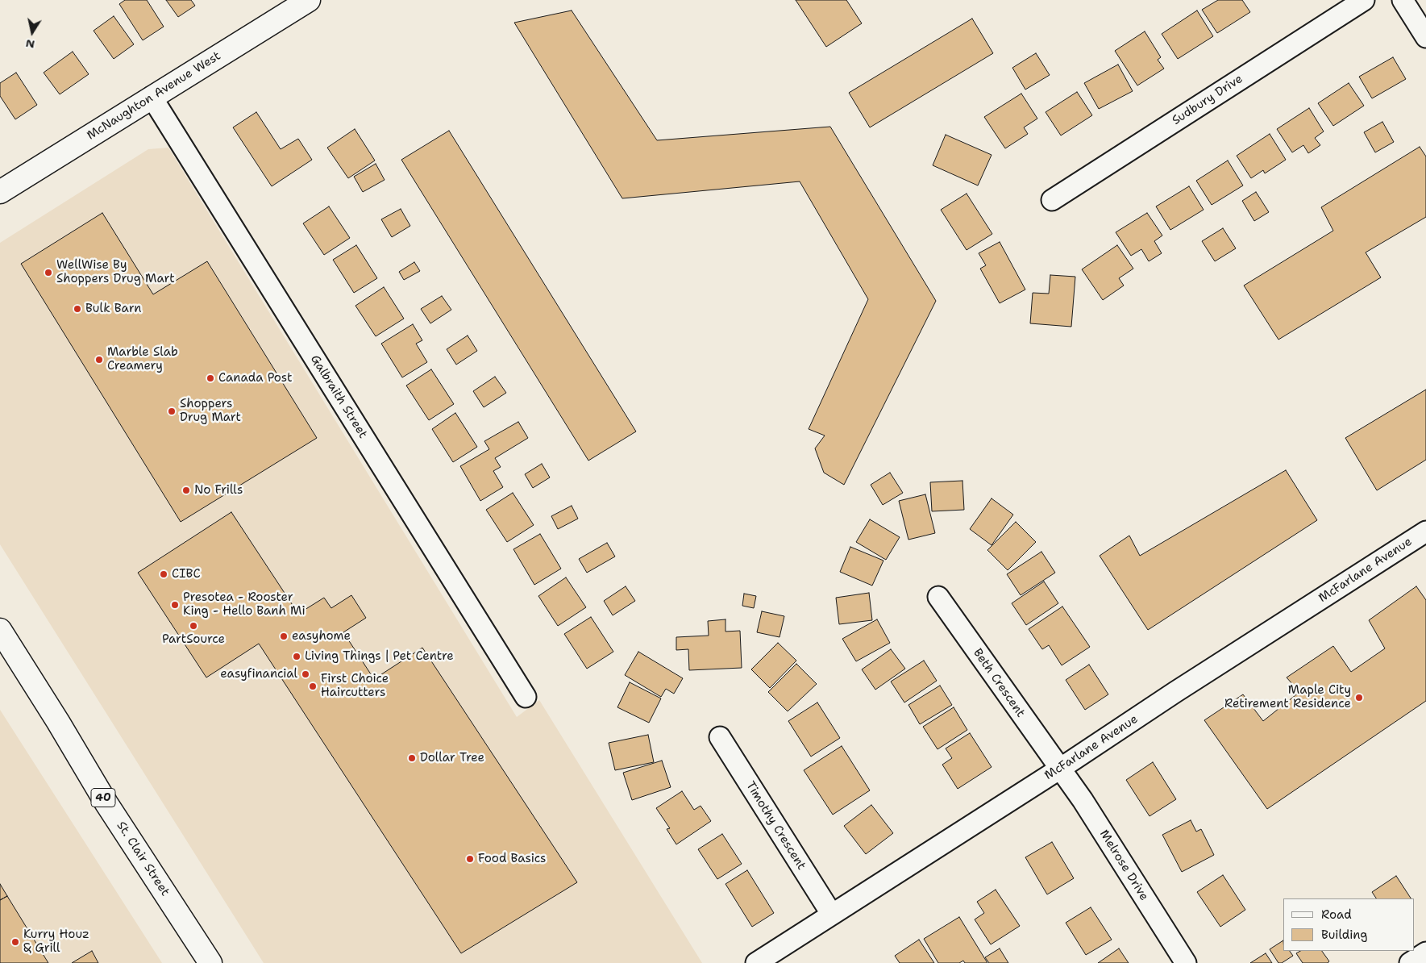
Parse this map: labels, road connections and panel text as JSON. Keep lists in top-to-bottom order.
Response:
{
  "streets": {
    "main road": ["McNaughton Avenue West", "40", "St. Clair Street"],
    "street": [
      "Sudbury Drive",
      "Galbraith Street",
      "McFarlane Avenue",
      "Beth Crescent",
      "Timothy Crescent",
      "Melrose Drive"
    ]
  },
  "crossings": [
    ["McNaughton Avenue West", "Galbraith Street"],
    ["McFarlane Avenue", "Beth Crescent"],
    ["McFarlane Avenue", "Timothy Crescent"],
    ["McFarlane Avenue", "Melrose Drive"],
    ["Beth Crescent", "Melrose Drive"]
  ],
  "places": [
    "WellWise By Shoppers Drug Mart",
    "Bulk Barn",
    "Marble Slab Creamery",
    "Canada Post",
    "Shoppers Drug Mart",
    "No Frills",
    "CIBC",
    "Presotea - Rooster King - Hello Banh Mi",
    "PartSource",
    "easyhome",
    "Living Things | Pet Centre",
    "easyfinancial",
    "First Choice Haircutters",
    "Maple City Retirement Residence",
    "Dollar Tree",
    "Food Basics",
    "Kurry Houz & Grill"
  ],
  "legend": ["Road", "Building"],
  "north": "bottom"
}
